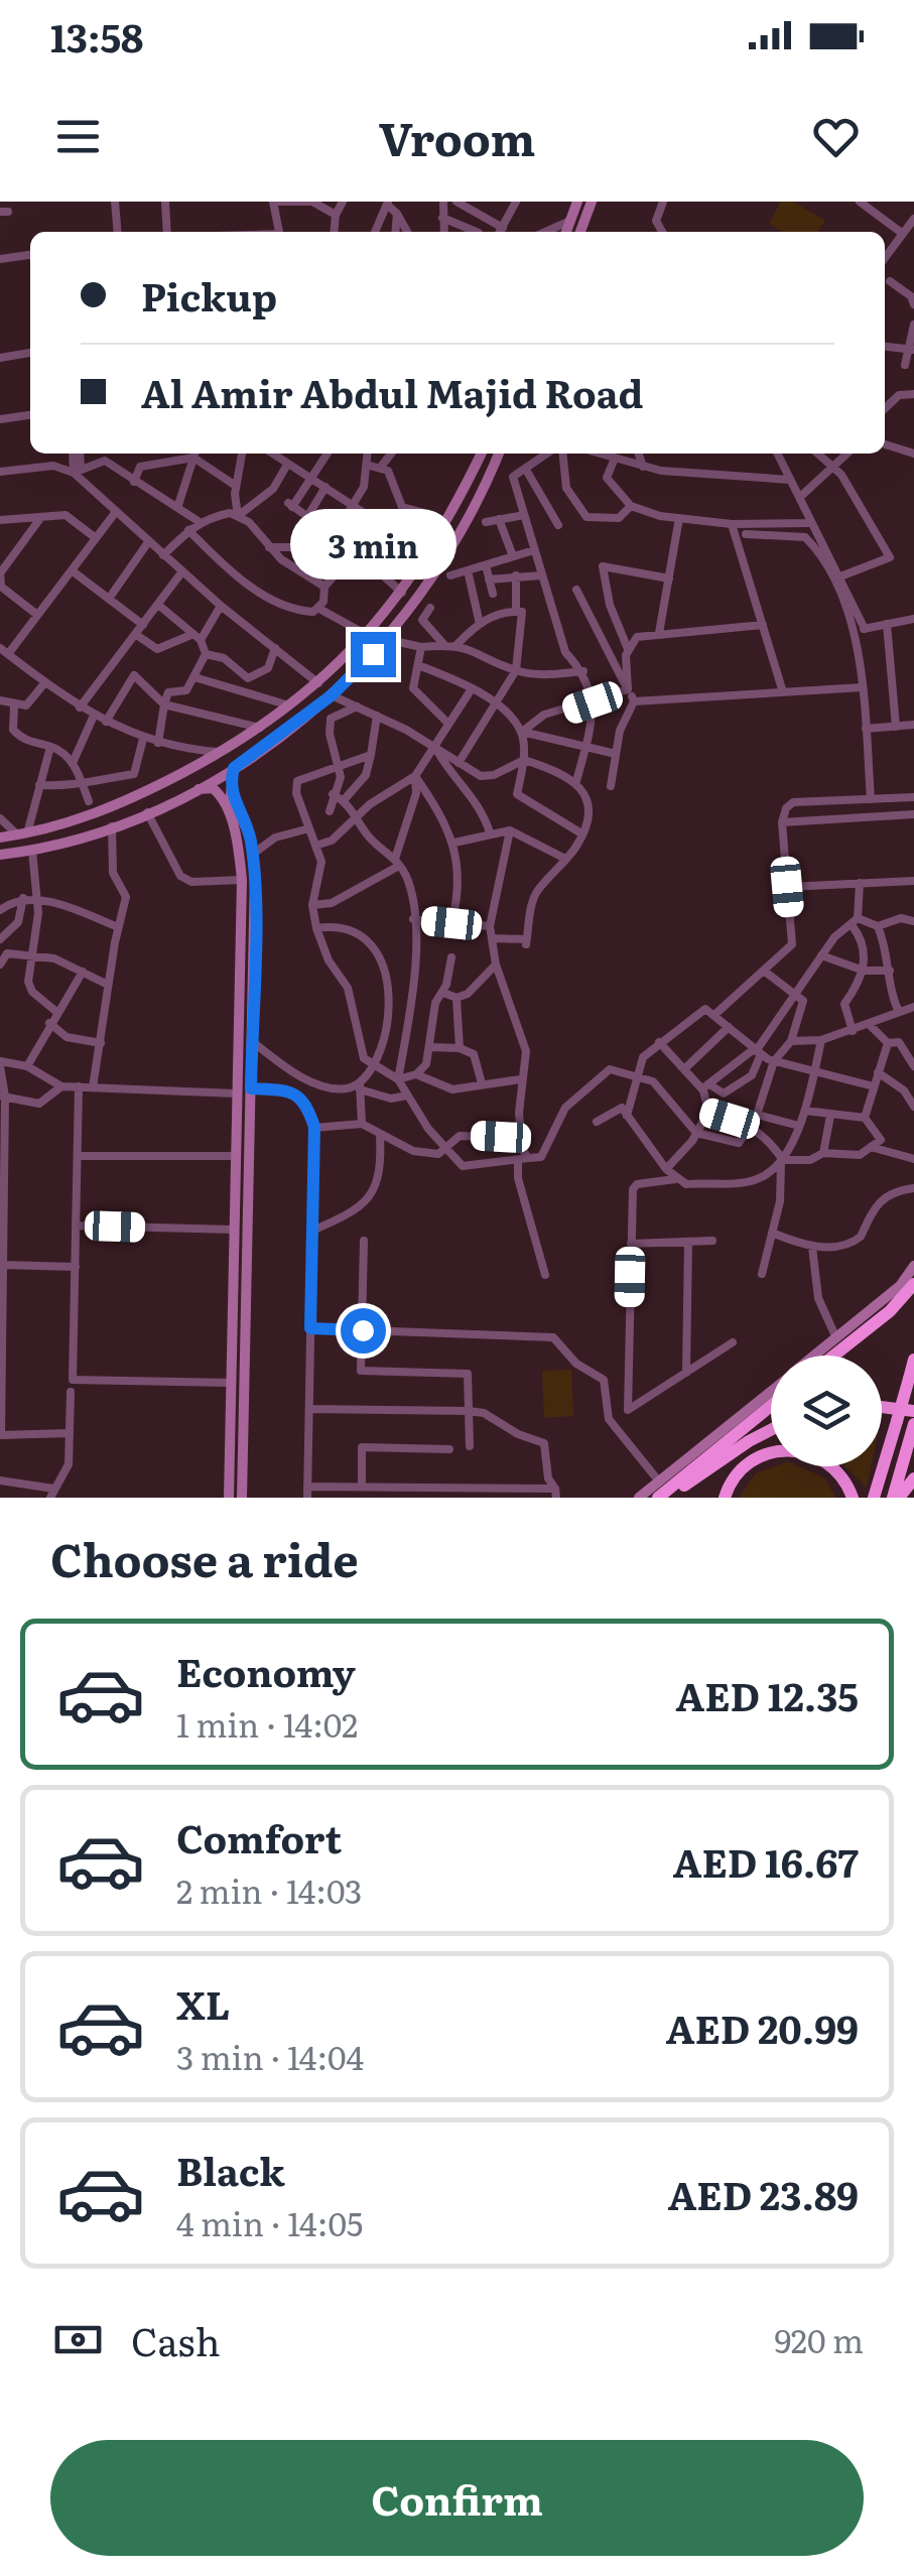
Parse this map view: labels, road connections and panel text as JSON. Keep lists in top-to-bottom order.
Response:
{
  "page": {
    "status": "13:58",
    "header": "Vroom",
    "banner": ["Pickup", "Al Amir Abdul Majid Road"],
    "bubble": "3 min",
    "heading": "Choose a ride",
    "list": [
      {
        "name": "Economy",
        "note": "1 min · 14:02",
        "value": "AED 12.35"
      },
      {
        "name": "Comfort",
        "note": "2 min · 14:03",
        "value": "AED 16.67"
      },
      {
        "name": "XL",
        "note": "3 min · 14:04",
        "value": "AED 20.99"
      },
      {
        "name": "Black",
        "note": "4 min · 14:05",
        "value": "AED 23.89"
      }
    ],
    "pay": ["Cash", "920 m"],
    "buttons": "Confirm"
  }
}
